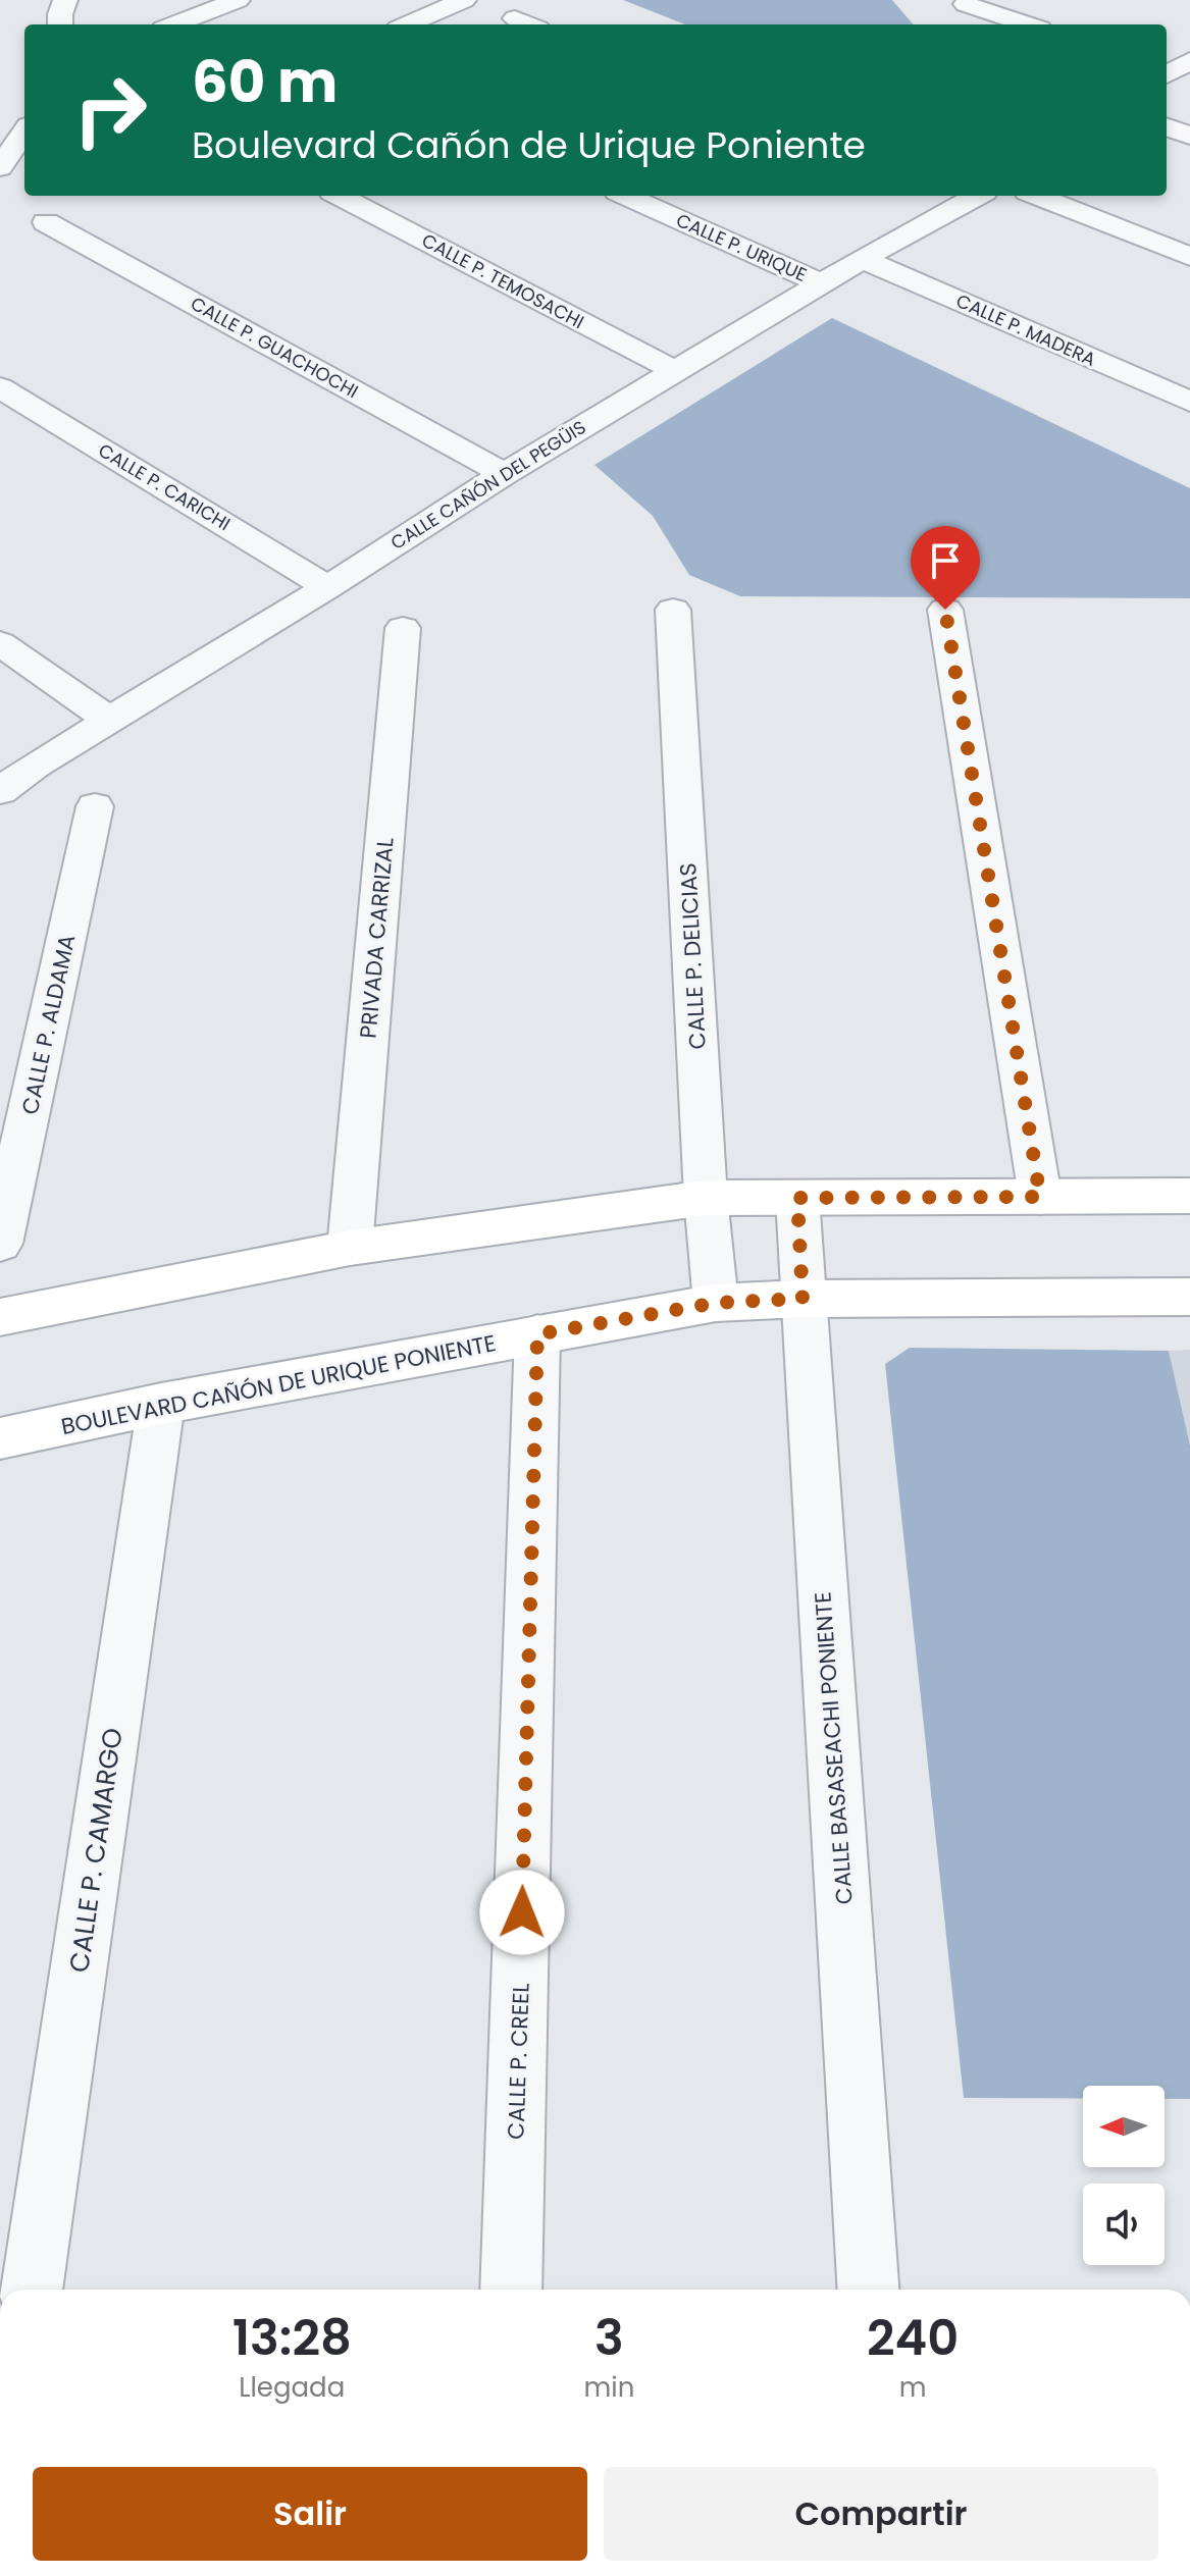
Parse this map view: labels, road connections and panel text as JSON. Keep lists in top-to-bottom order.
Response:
{
  "streets": {
    "main road": ["BOULEVARD CAÑÓN DE URIQUE PONIENTE"],
    "street": [
      "CALLE P. URIQUE",
      "CALLE P. TEMOSACHI",
      "CALLE P. MADERA",
      "CALLE P. GUACHOCHI",
      "CALLE CAÑÓN DEL PEGÜIS",
      "CALLE P. CARICHI",
      "PRIVADA CARRIZAL",
      "CALLE P. DELICIAS",
      "CALLE P. ALDAMA",
      "CALLE BASASEACHI PONIENTE",
      "CALLE P. CAMARGO",
      "CALLE P. CREEL"
    ]
  },
  "crossings": [
    ["CALLE P. URIQUE", "CALLE CAÑÓN DEL PEGÜIS"],
    ["CALLE P. TEMOSACHI", "CALLE CAÑÓN DEL PEGÜIS"],
    ["CALLE P. MADERA", "CALLE CAÑÓN DEL PEGÜIS"],
    ["CALLE P. GUACHOCHI", "CALLE CAÑÓN DEL PEGÜIS"],
    ["CALLE CAÑÓN DEL PEGÜIS", "CALLE P. CARICHI"],
    ["CALLE P. DELICIAS", "BOULEVARD CAÑÓN DE URIQUE PONIENTE"],
    ["BOULEVARD CAÑÓN DE URIQUE PONIENTE", "CALLE BASASEACHI PONIENTE"],
    ["BOULEVARD CAÑÓN DE URIQUE PONIENTE", "CALLE P. CAMARGO"],
    ["BOULEVARD CAÑÓN DE URIQUE PONIENTE", "CALLE P. CREEL"]
  ],
  "north": "left",
  "page": {
    "turn": ["60 m", "Boulevard Cañón de Urique Poniente"],
    "eta": [
      "13:28",
      "Llegada",
      "3",
      "min",
      "240",
      "m"
    ],
    "buttons": ["Salir", "Compartir"]
  }
}
